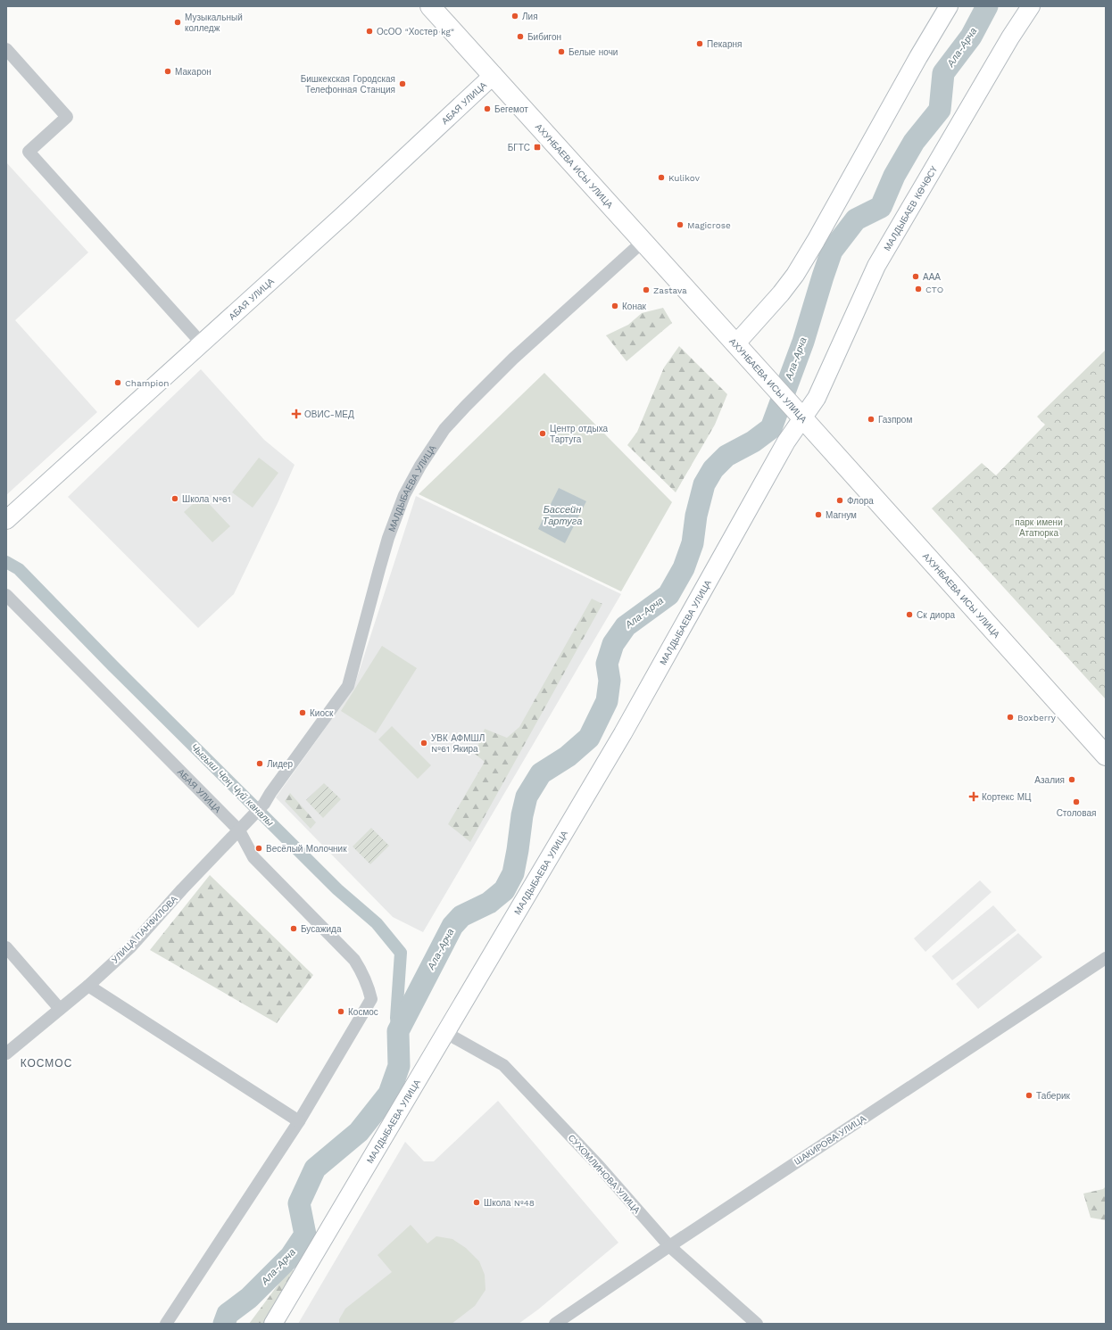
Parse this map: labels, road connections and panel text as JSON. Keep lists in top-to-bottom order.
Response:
{
  "streets": {
    "main road": ["АХУНБАЕВА ИСЫ УЛИЦА"],
    "street": [
      "АБАЯ УЛИЦА",
      "МАЛДЫБАЕВ КӨЧӨСҮ",
      "МАЛДЫБАЕВА УЛИЦА",
      "УЛИЦА ПАНФИЛОВА",
      "ШАКИРОВА УЛИЦА",
      "СУХОМЛИНОВА УЛИЦА"
    ]
  },
  "crossings": [
    ["АБАЯ УЛИЦА", "АХУНБАЕВА ИСЫ УЛИЦА"],
    ["АБАЯ УЛИЦА", "УЛИЦА ПАНФИЛОВА"],
    ["АХУНБАЕВА ИСЫ УЛИЦА", "МАЛДЫБАЕВ КӨЧӨСҮ"],
    ["АХУНБАЕВА ИСЫ УЛИЦА", "МАЛДЫБАЕВА УЛИЦА"],
    ["МАЛДЫБАЕВ КӨЧӨСҮ", "МАЛДЫБАЕВА УЛИЦА"],
    ["МАЛДЫБАЕВА УЛИЦА", "УЛИЦА ПАНФИЛОВА"],
    ["МАЛДЫБАЕВА УЛИЦА", "СУХОМЛИНОВА УЛИЦА"],
    ["ШАКИРОВА УЛИЦА", "СУХОМЛИНОВА УЛИЦА"]
  ],
  "districts": ["КОСМОС"],
  "water": ["Ала-Арча", "Бассейн Тартуга", "Чыгыш Чоң Чүй каналы"],
  "parks": ["парк имени Ататюрка"],
  "places": {
    "other": [
      "Лия",
      "Музыкальный колледж",
      "ОсОО \"Хостер kg\"",
      "Бибигон",
      "Пекарня",
      "Белые ночи",
      "Макарон",
      "Бишкекская Городская Телефонная Станция",
      "Бегемот",
      "Kulikov",
      "Magicrose",
      "ААА",
      "CTO",
      "Zastava",
      "Конак",
      "Champion",
      "Газпром",
      "Центр отдыха Тартуга",
      "Школа №61",
      "Флора",
      "Магнум",
      "Ск диора",
      "Киоск",
      "Boxberry",
      "УВК АФМШЛ №61 Якира",
      "Лидер",
      "Азалия",
      "Столовая",
      "Весёлый Молочник",
      "Бусажида",
      "Космос",
      "Таберик",
      "Школа №48"
    ],
    "transit": ["БГТС"],
    "health": ["ОВИС-МЕД", "Кортекс МЦ"]
  }
}
